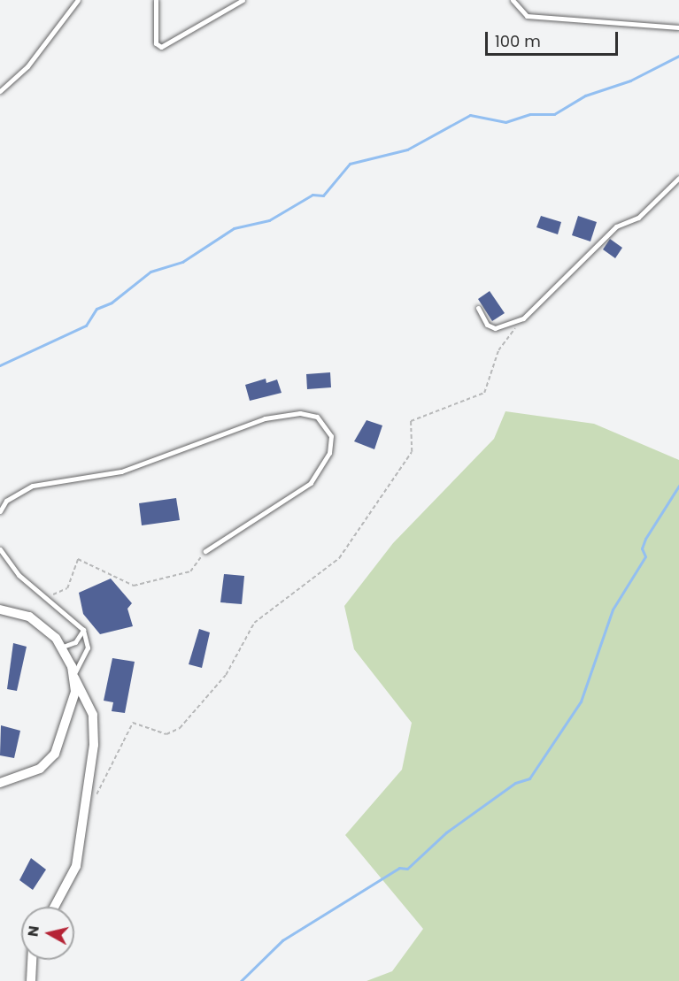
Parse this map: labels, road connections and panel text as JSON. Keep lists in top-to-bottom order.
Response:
{
  "scale_bar": "100 m",
  "north": "left"
}
